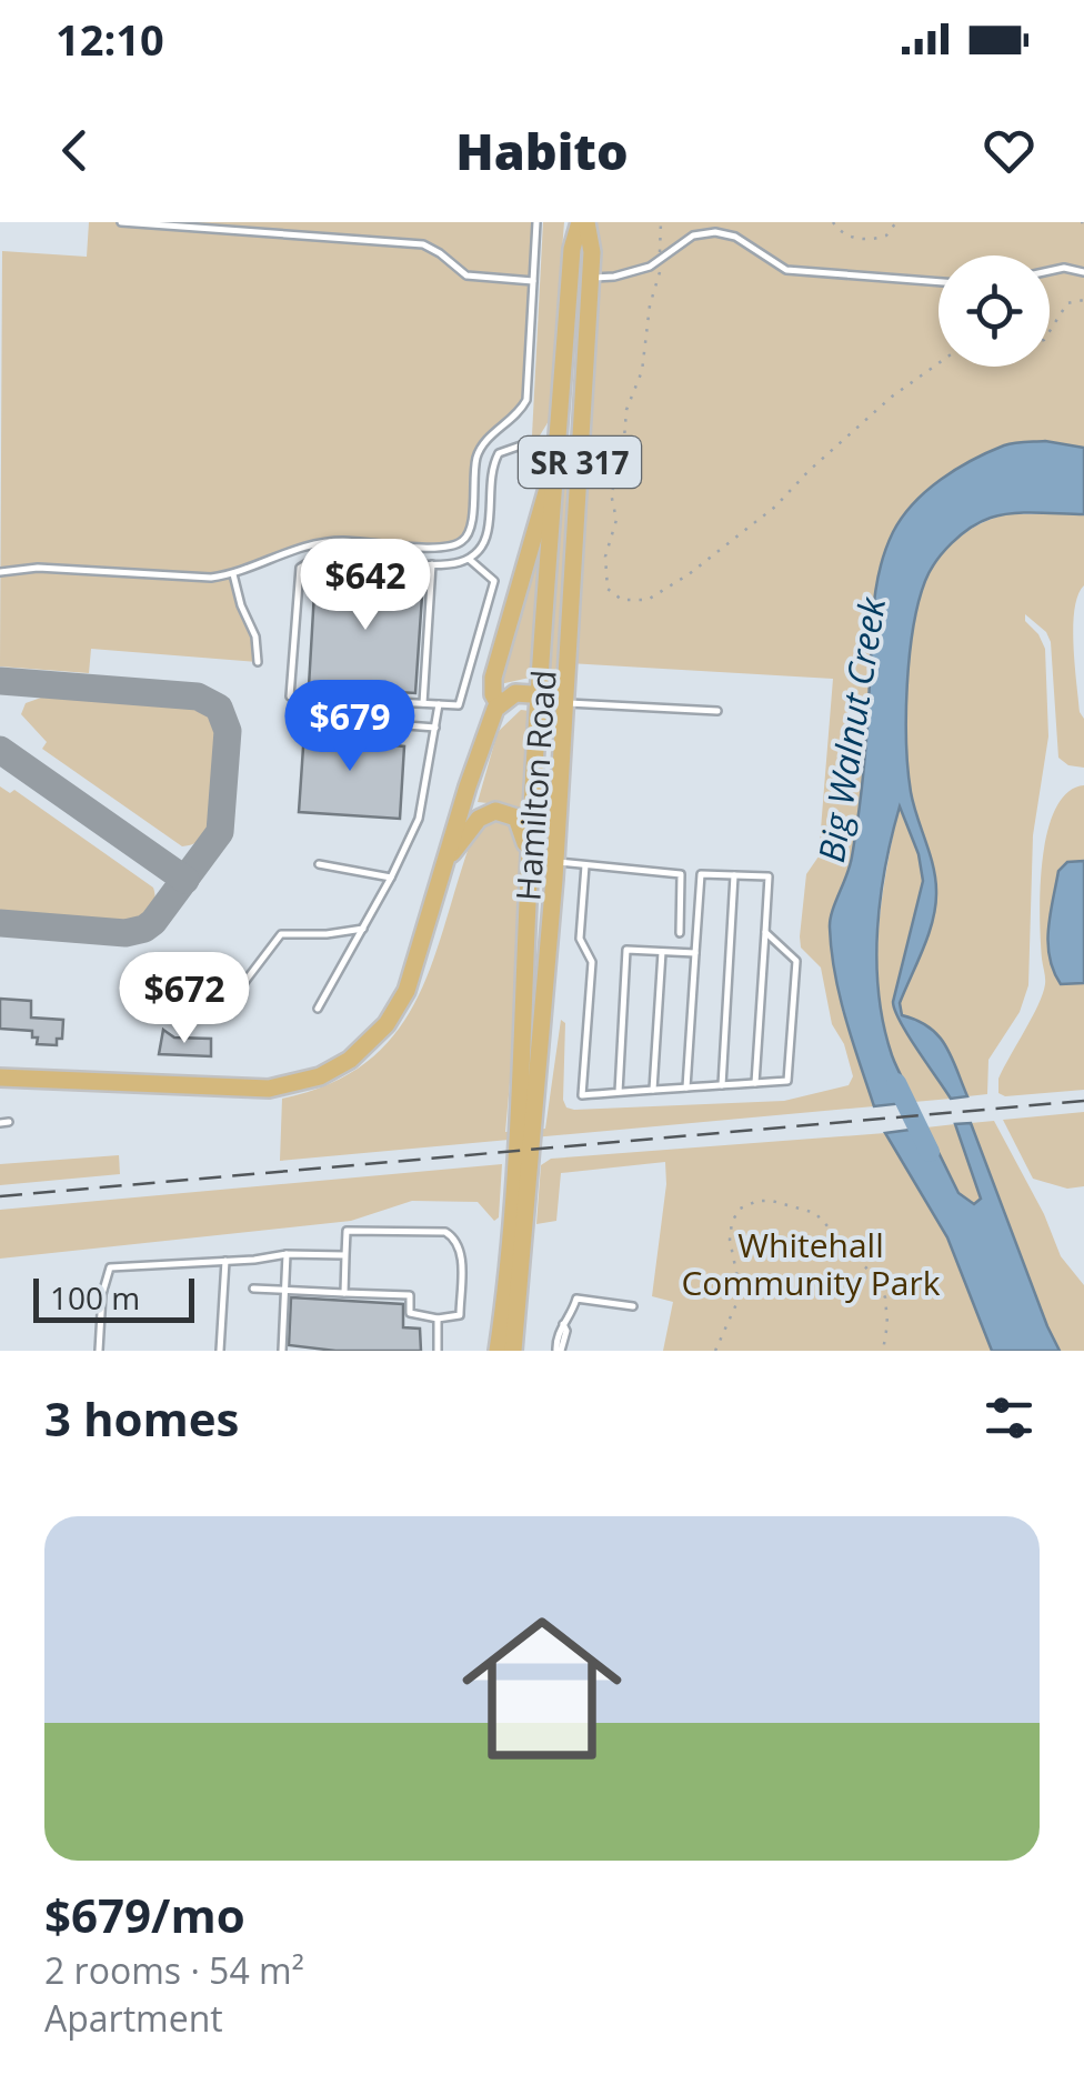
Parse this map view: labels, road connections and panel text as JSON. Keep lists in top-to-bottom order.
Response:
{
  "streets": {
    "main road": ["SR 317", "Hamilton Road"]
  },
  "water": ["Big Walnut Creek"],
  "parks": ["Whitehall Community Park"],
  "scale_bar": "100 m",
  "page": {
    "status": "12:10",
    "header": "Habito",
    "price": ["$642", "$679", "$672"],
    "scale": "100 m",
    "heading": "3 homes",
    "list": [
      {
        "name": "$679/mo",
        "note": "2 rooms · 54 m² · Apartment"
      }
    ]
  }
}
